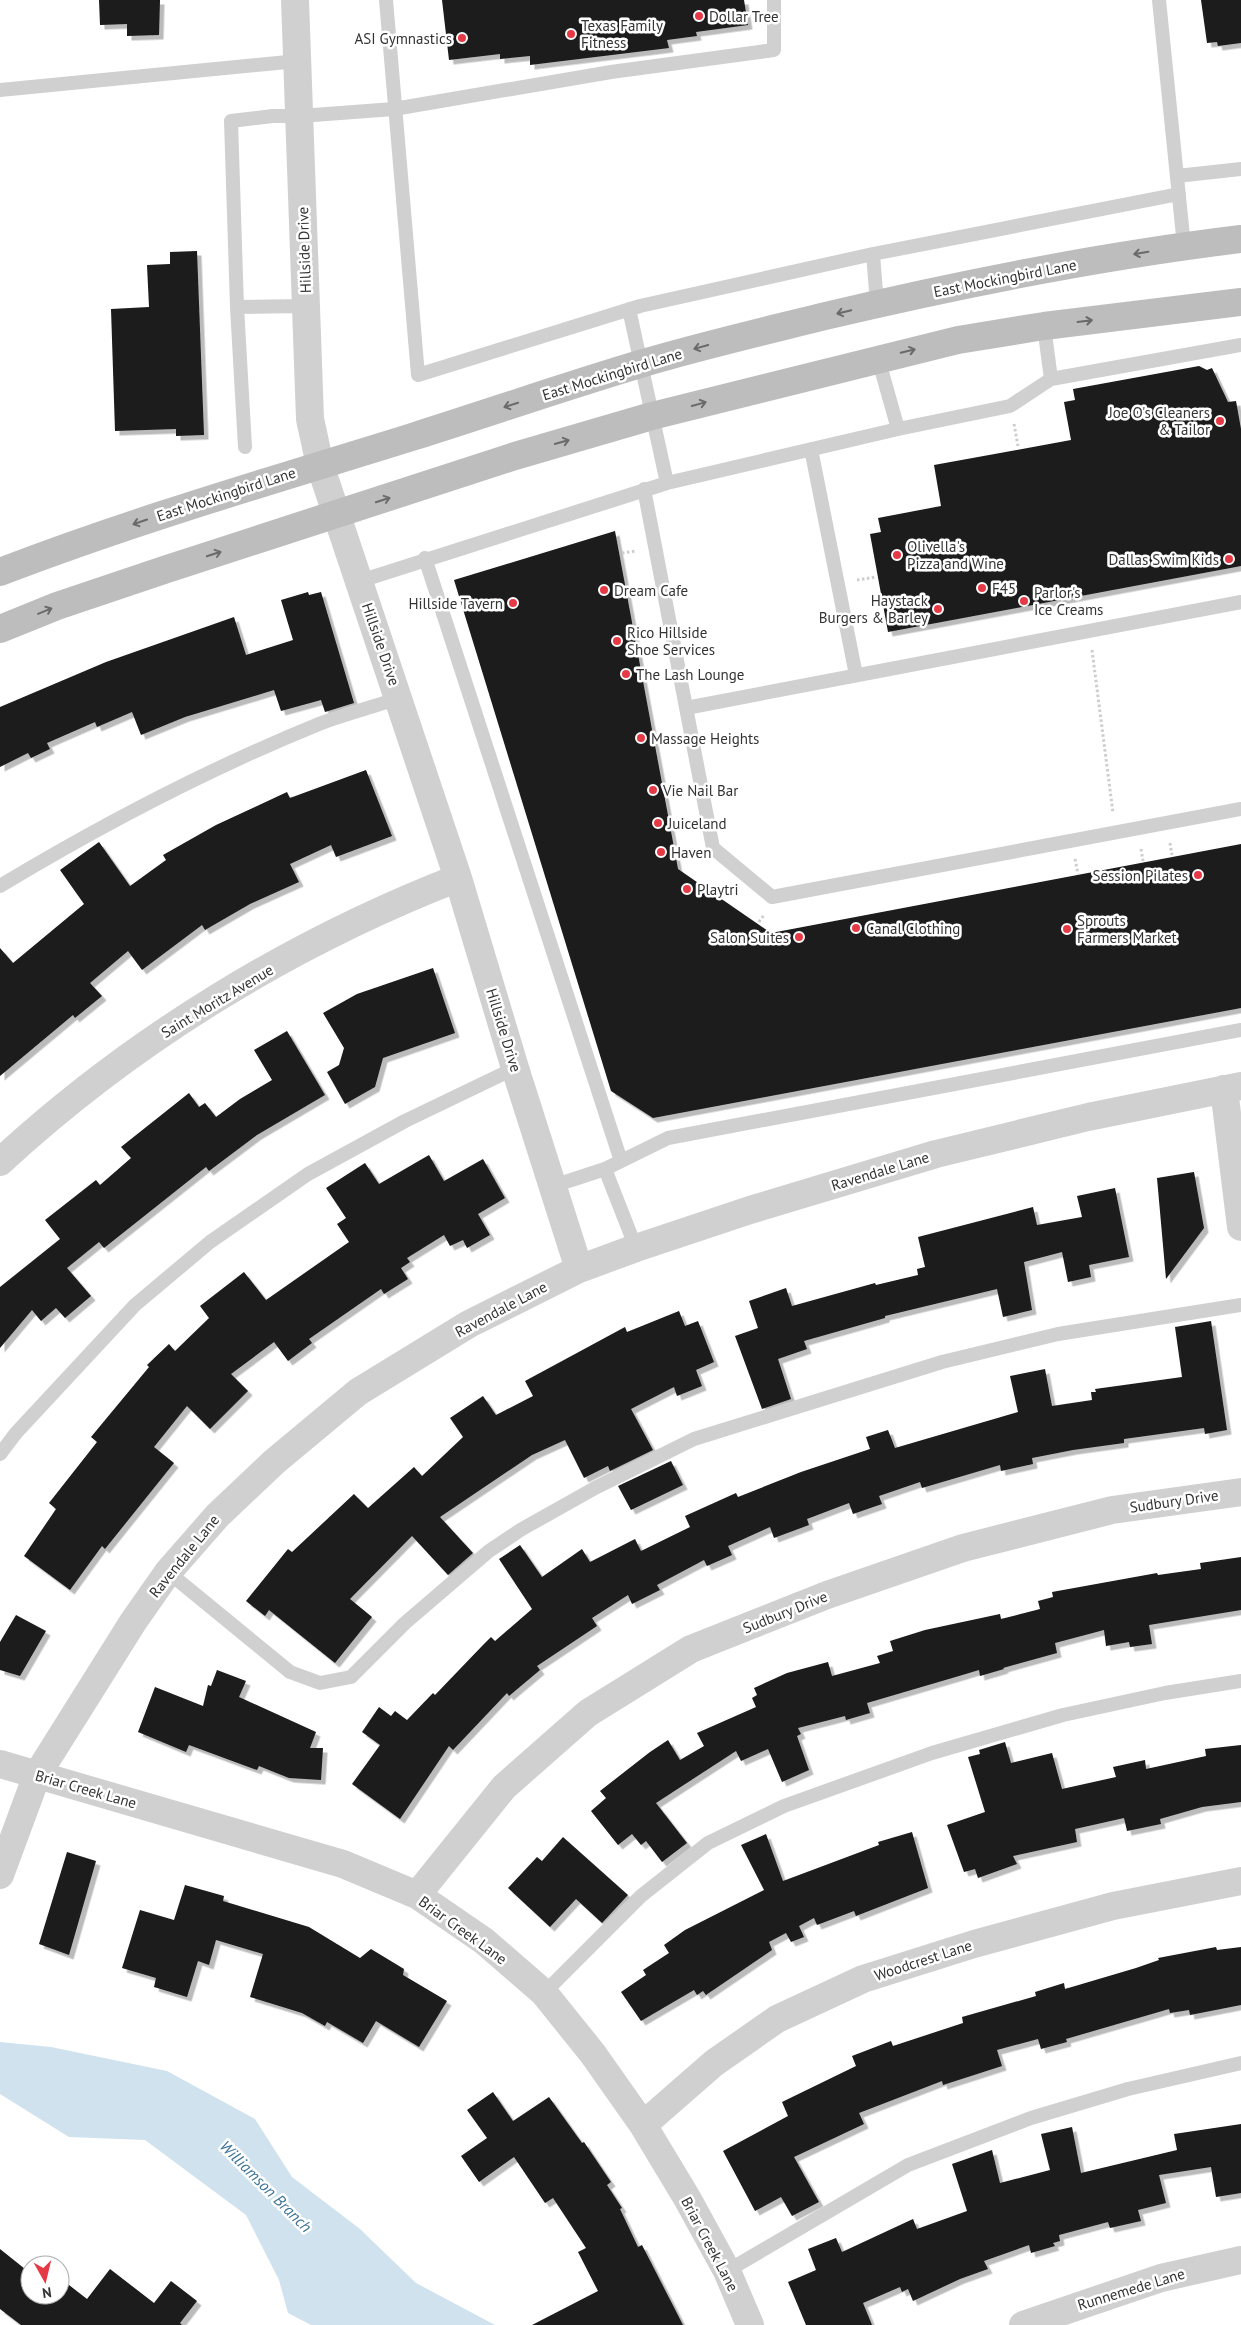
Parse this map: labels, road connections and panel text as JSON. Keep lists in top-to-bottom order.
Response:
{
  "streets": {
    "main road": ["East Mockingbird Lane"],
    "street": [
      "Hillside Drive",
      "Saint Moritz Avenue",
      "Ravendale Lane",
      "Sudbury Drive",
      "Briar Creek Lane",
      "Woodcrest Lane",
      "Runnemede Lane"
    ]
  },
  "crossings": [
    ["Hillside Drive", "East Mockingbird Lane"],
    ["Hillside Drive", "Saint Moritz Avenue"],
    ["Hillside Drive", "Ravendale Lane"],
    ["Ravendale Lane", "Briar Creek Lane"],
    ["Sudbury Drive", "Briar Creek Lane"],
    ["Briar Creek Lane", "Woodcrest Lane"]
  ],
  "water": ["Williamson Branch"],
  "places": [
    "Dollar Tree",
    "Texas Family Fitness",
    "ASI Gymnastics",
    "Joe O's Cleaners & Tailor",
    "Olivella's Pizza and Wine",
    "Dallas Swim Kids",
    "F45",
    "Dream Cafe",
    "Parlor's Ice Creams",
    "Hillside Tavern",
    "Haystack Burgers & Barley",
    "Rico Hillside Shoe Services",
    "The Lash Lounge",
    "Massage Heights",
    "Vie Nail Bar",
    "Juiceland",
    "Haven",
    "Session Pilates",
    "Playtri",
    "Canal Clothing",
    "Sprouts Farmers Market",
    "Salon Suites"
  ],
  "north": "bottom"
}
